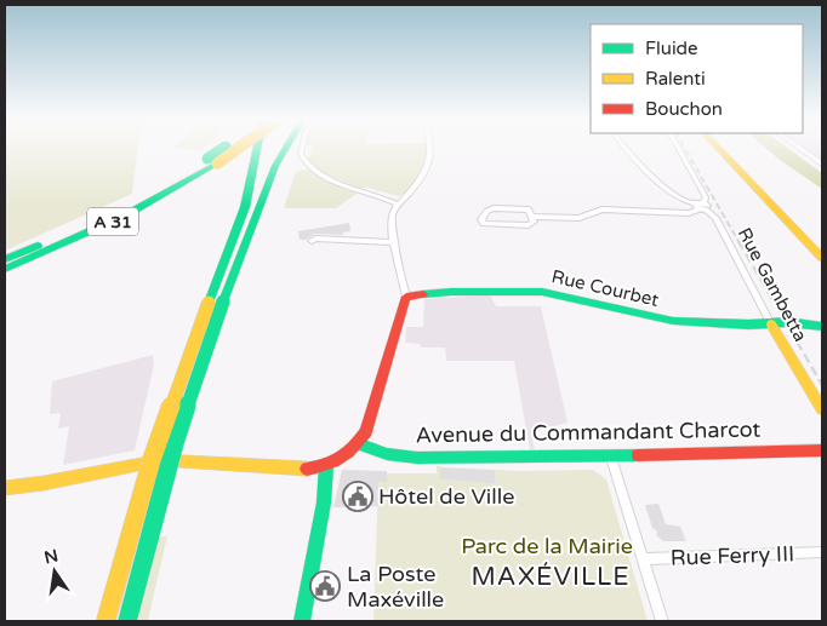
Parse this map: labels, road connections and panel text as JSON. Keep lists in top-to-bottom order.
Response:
{
  "streets": {
    "main road": [
      "A 31",
      "Rue Gambetta",
      "Rue Courbet",
      "Avenue du Commandant Charcot"
    ],
    "street": ["Rue Ferry III"]
  },
  "crossings": [
    ["Rue Gambetta", "Rue Courbet"]
  ],
  "districts": ["MAXÉVILLE"],
  "parks": ["Parc de la Mairie"],
  "places": {
    "public building": ["Hôtel de Ville", "La Poste Maxéville"]
  },
  "legend": ["Fluide", "Ralenti", "Bouchon"],
  "north": "top"
}
